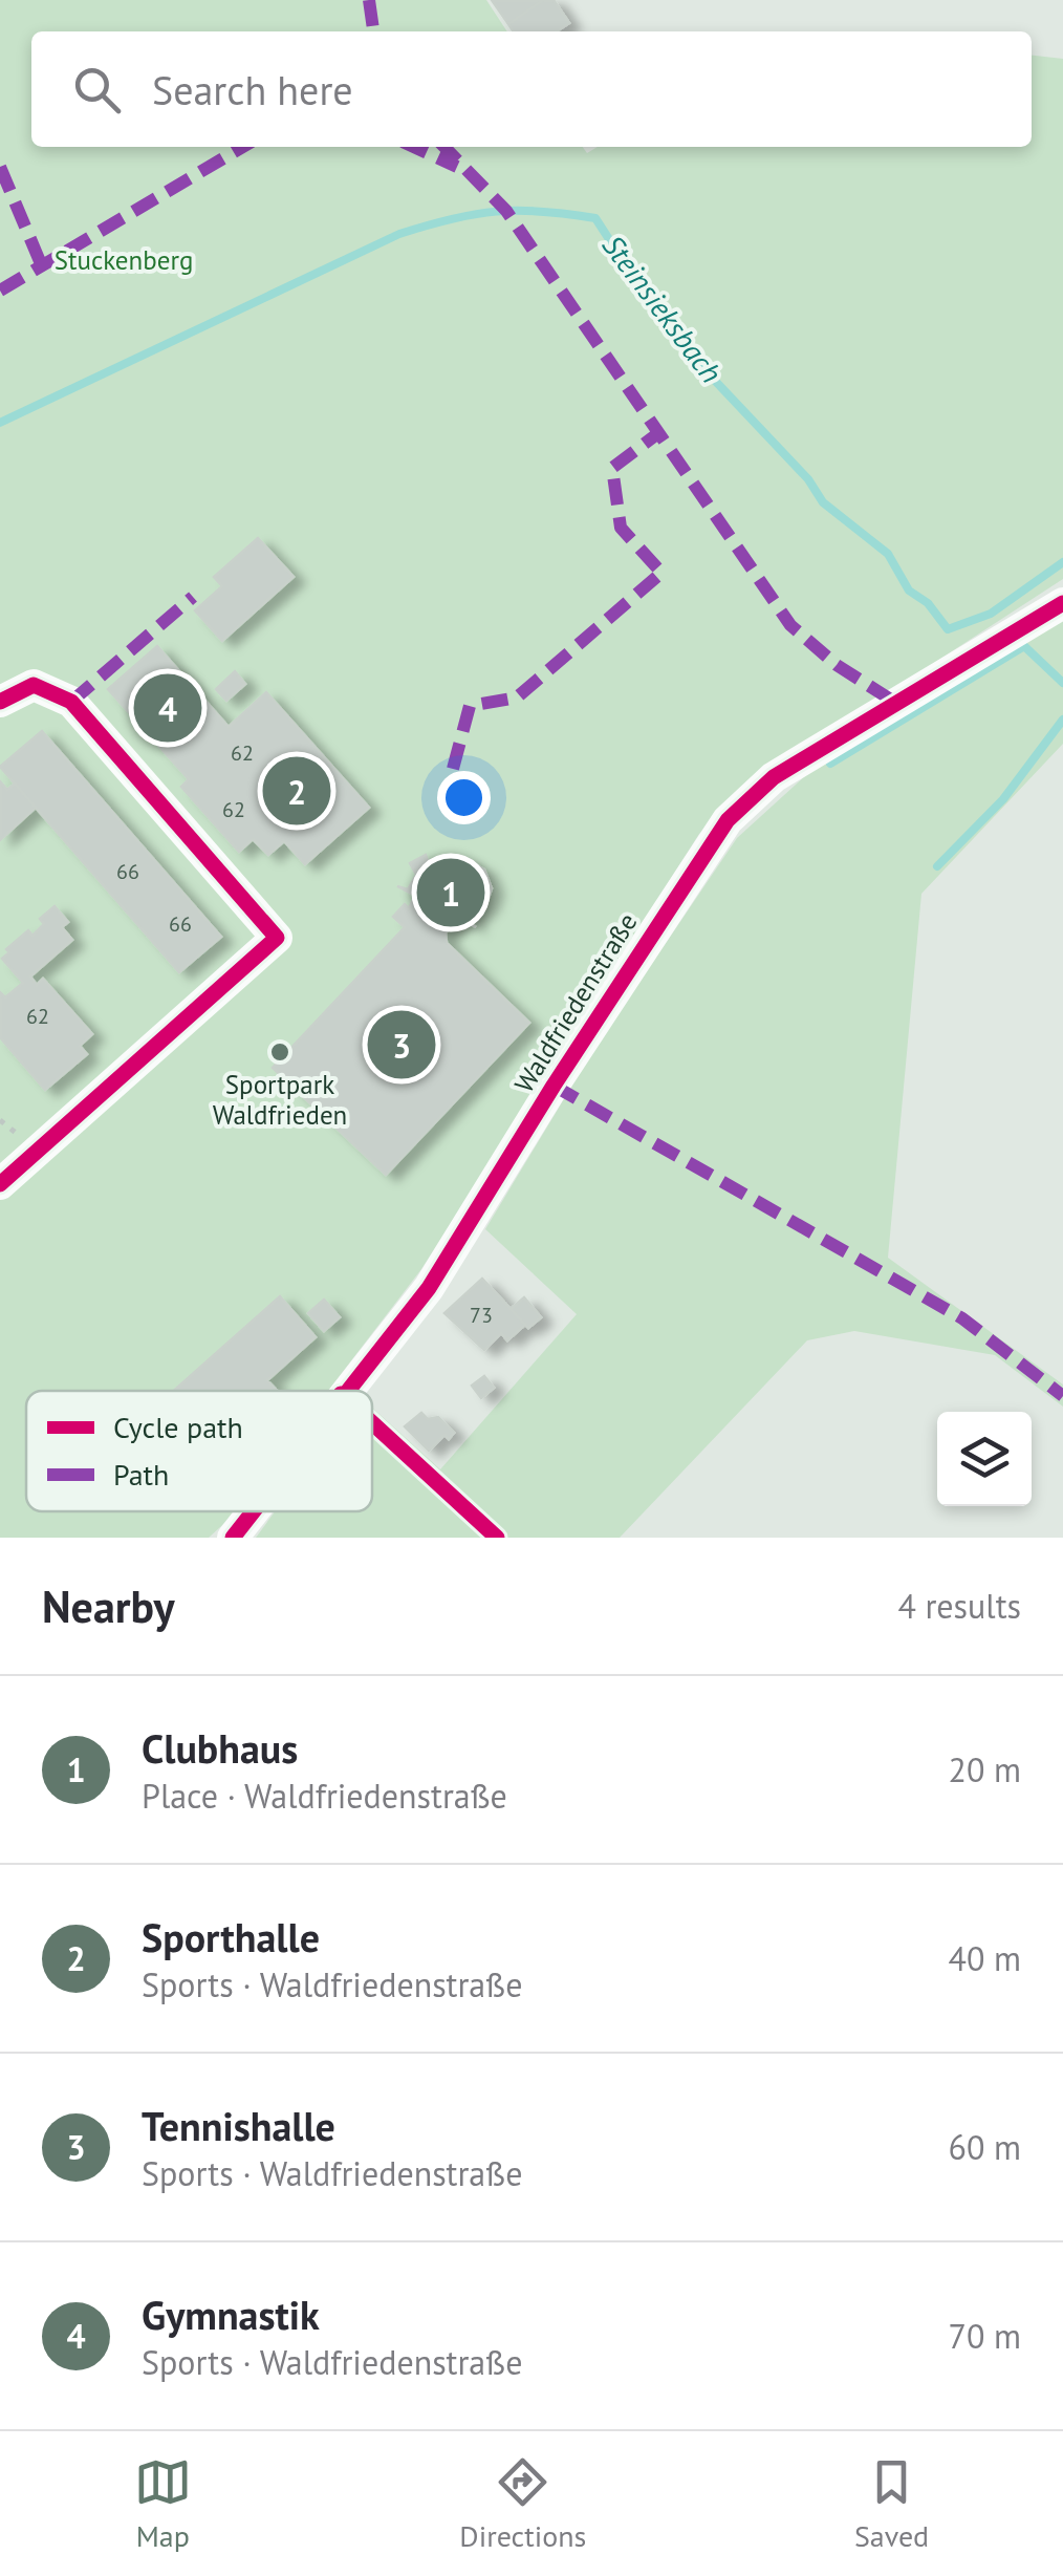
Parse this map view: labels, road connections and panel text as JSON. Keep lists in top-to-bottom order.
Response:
{
  "streets": {
    "street": ["Waldfriedenstraße"]
  },
  "water": ["Steinsieksbach"],
  "parks": ["Stuckenberg"],
  "places": ["Sportpark Waldfrieden"],
  "house_numbers": [
    "62",
    "62",
    "66",
    "66",
    "62",
    "73"
  ],
  "legend": ["Cycle path", "Path"],
  "page": {
    "search": "Search here",
    "pins": [
      "4",
      "2",
      "1",
      "3"
    ],
    "heading": ["Nearby", "4 results"],
    "list": [
      {
        "mark": "1",
        "name": "Clubhaus",
        "note": "Place · Waldfriedenstraße",
        "value": "20 m"
      },
      {
        "mark": "2",
        "name": "Sporthalle",
        "note": "Sports · Waldfriedenstraße",
        "value": "40 m"
      },
      {
        "mark": "3",
        "name": "Tennishalle",
        "note": "Sports · Waldfriedenstraße",
        "value": "60 m"
      },
      {
        "mark": "4",
        "name": "Gymnastik",
        "note": "Sports · Waldfriedenstraße",
        "value": "70 m"
      }
    ],
    "nav": ["Map", "Directions", "Saved"]
  }
}
